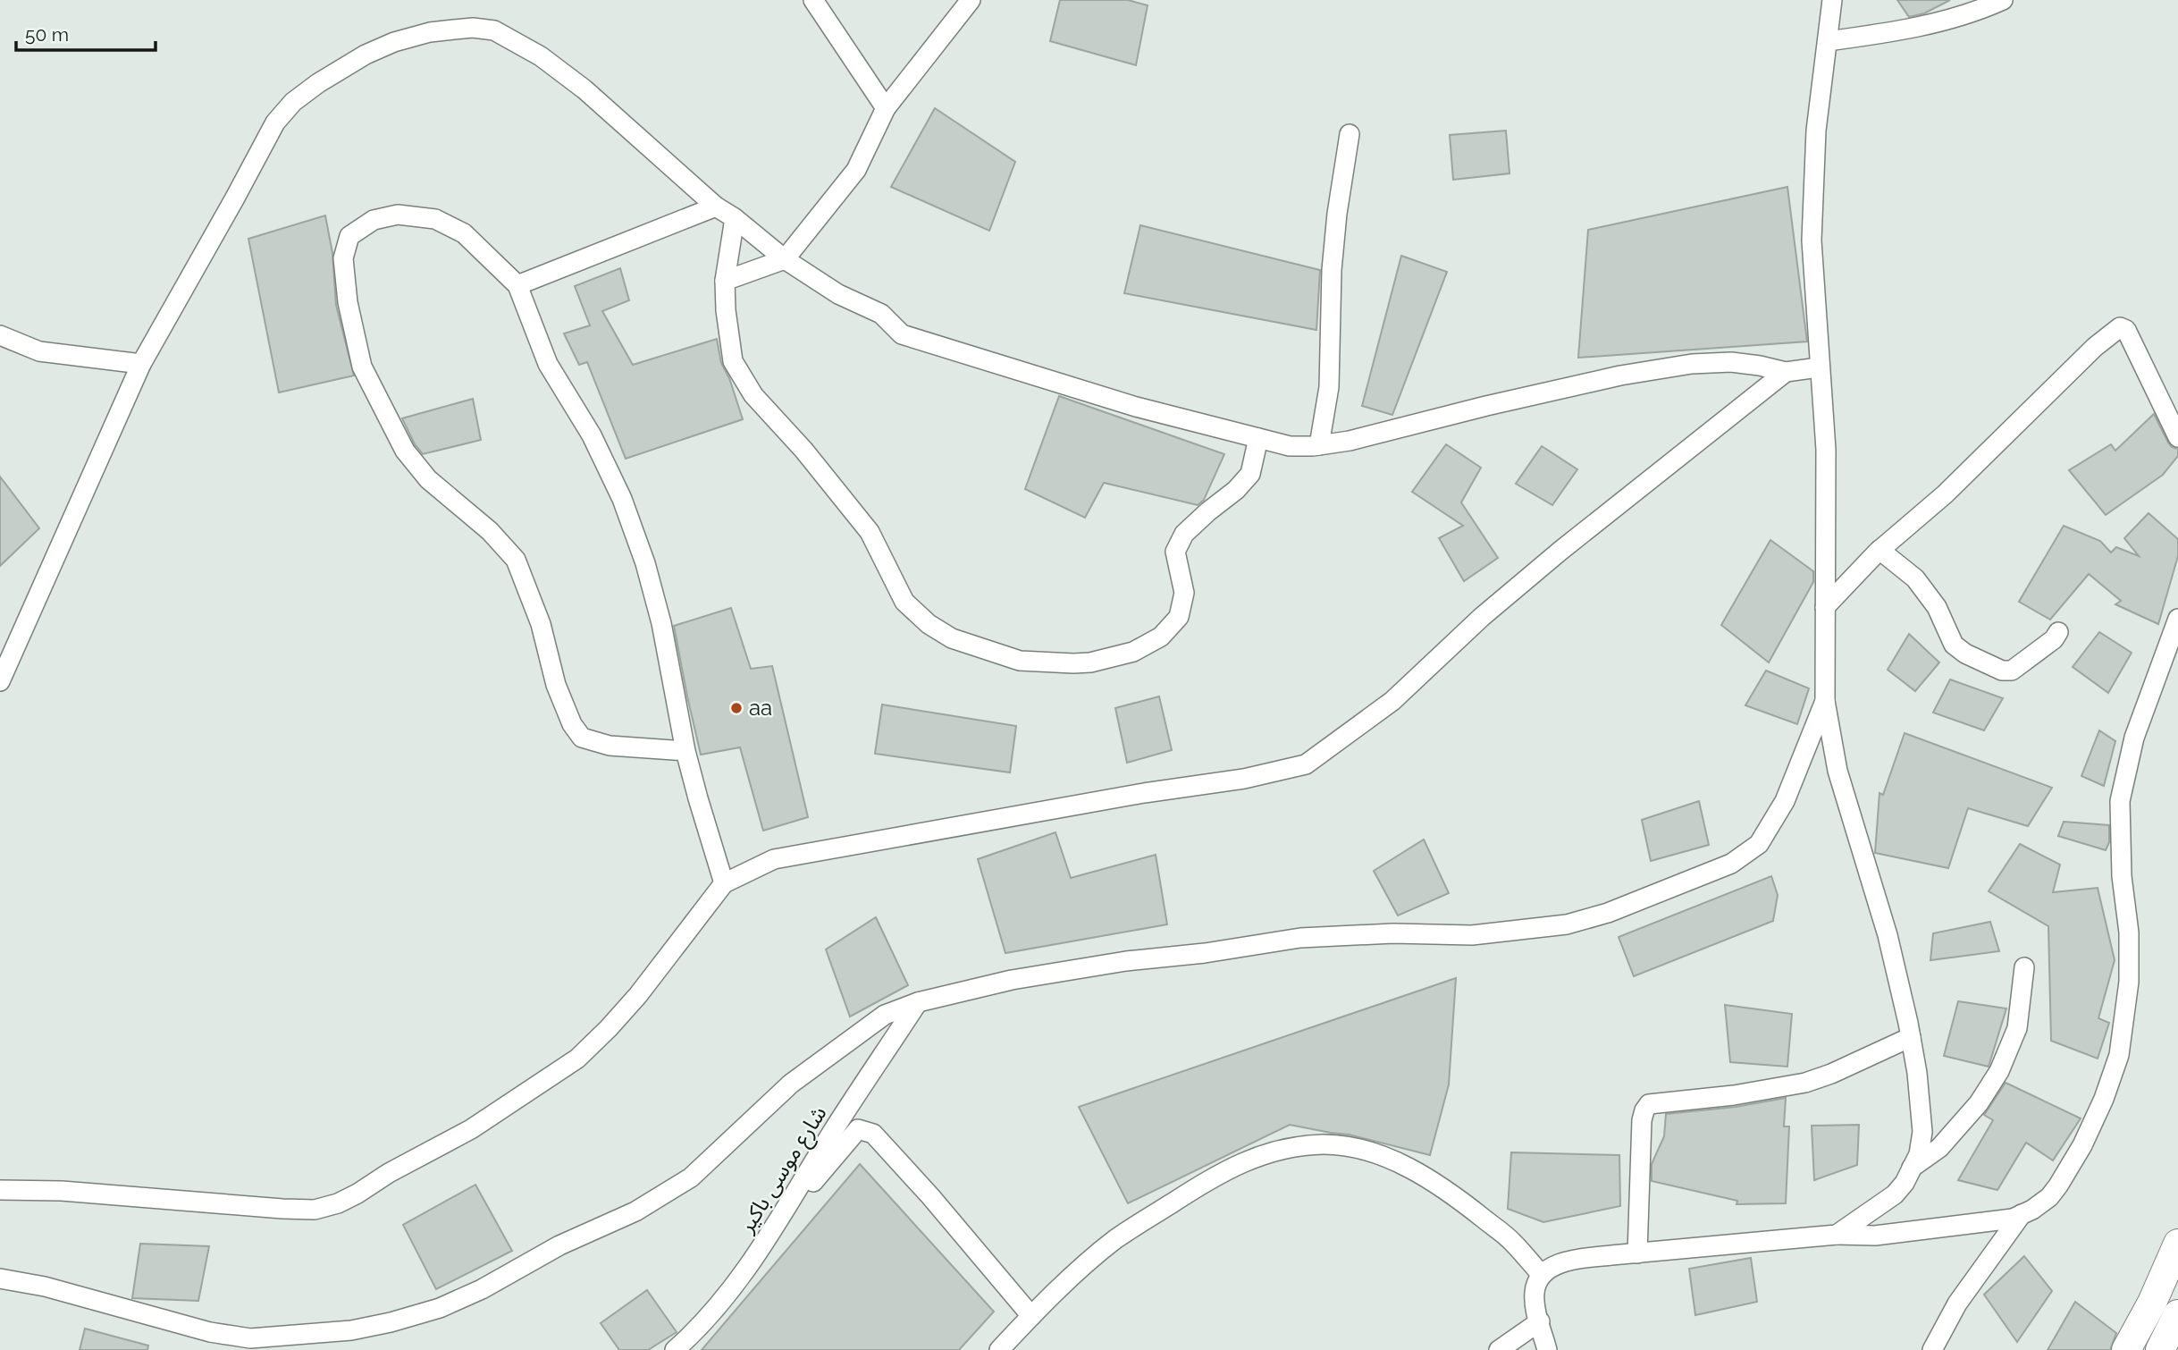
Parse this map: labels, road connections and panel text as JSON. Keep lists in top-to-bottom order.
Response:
{
  "streets": {
    "street": ["شارع موسى باكير"]
  },
  "places": ["aa"],
  "scale_bar": "50 m"
}
